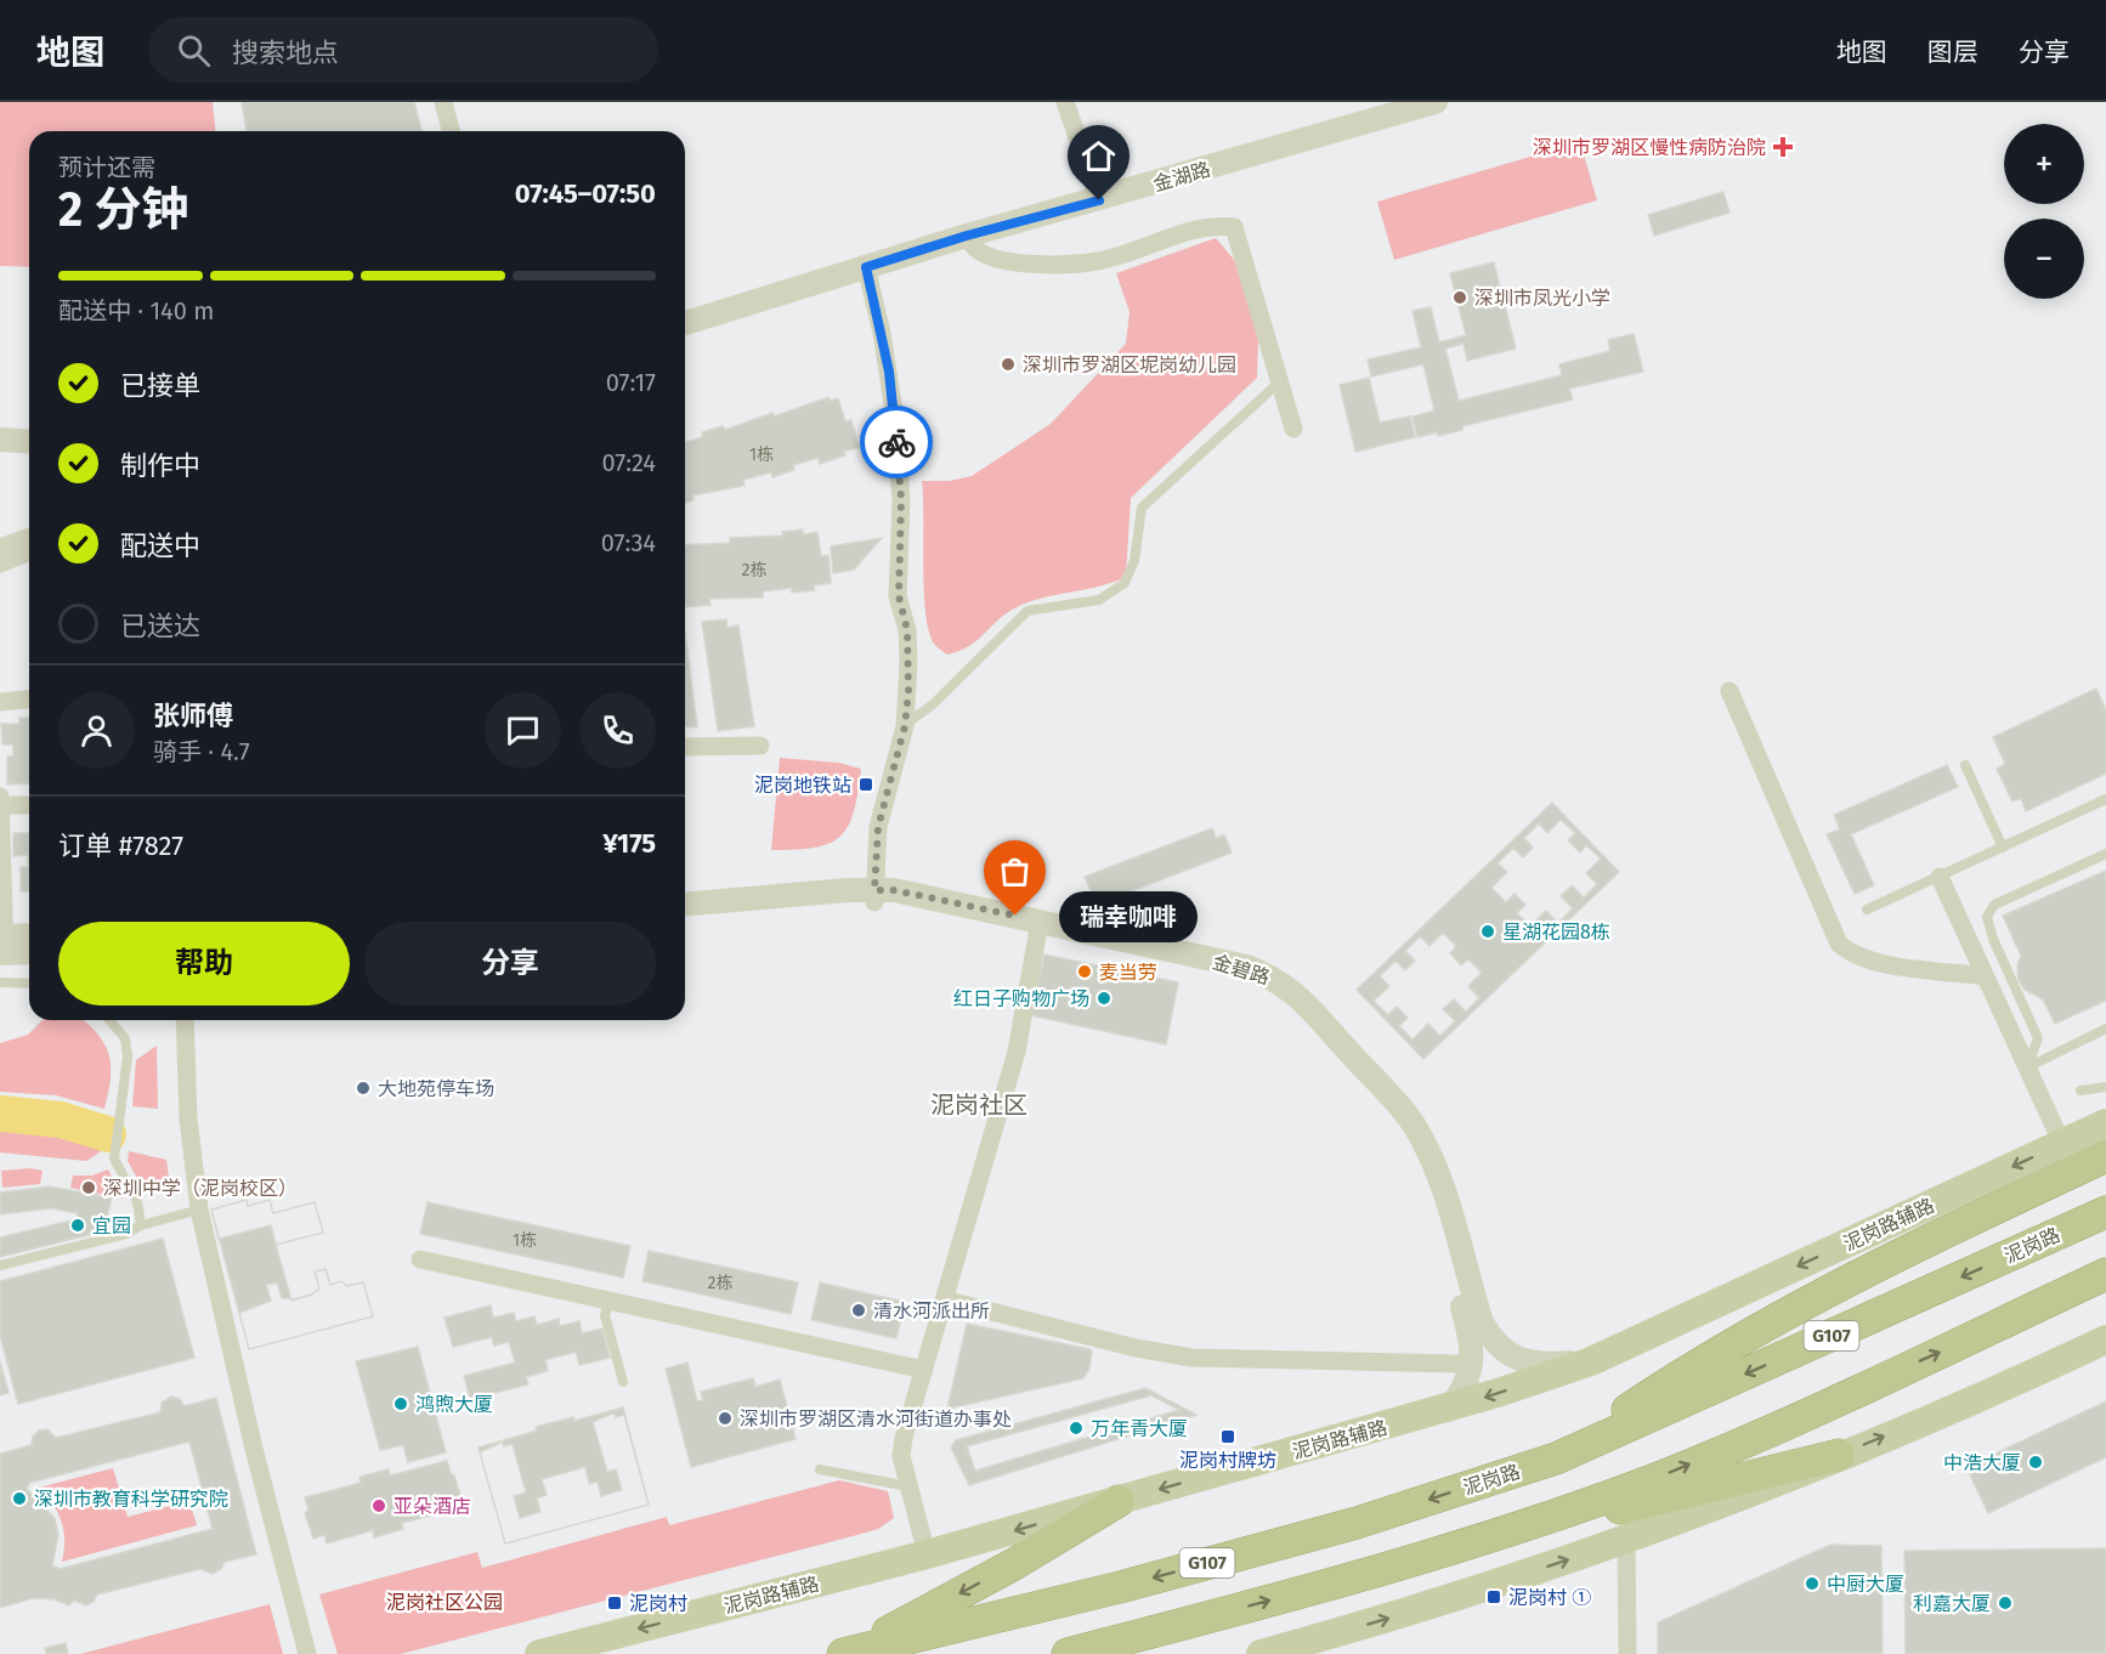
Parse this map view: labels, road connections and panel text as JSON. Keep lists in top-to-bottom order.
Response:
{
  "streets": {
    "highway": ["泥岗路", "G107"],
    "main road": ["泥岗路辅路"],
    "street": ["金湖路", "金碧路"]
  },
  "crossings": [
    ["金碧路", "泥岗路辅路"]
  ],
  "districts": ["泥岗社区"],
  "parks": ["泥岗社区公园"],
  "places": {
    "health": ["深圳市罗湖区慢性病防治院"],
    "other": [
      "深圳市凤光小学",
      "深圳市罗湖区坭岗幼儿园",
      "瑞幸咖啡",
      "星湖花园8栋",
      "麦当劳",
      "红日子购物广场",
      "大地苑停车场",
      "深圳中学（泥岗校区）",
      "宜园",
      "清水河派出所",
      "鸿煦大厦",
      "深圳市罗湖区清水河街道办事处",
      "万年青大厦",
      "中浩大厦",
      "深圳市教育科学研究院",
      "亚朵酒店",
      "中厨大厦",
      "利嘉大厦"
    ],
    "transit": [
      "泥岗地铁站",
      "泥岗村牌坊",
      "泥岗村 ①",
      "泥岗村"
    ]
  },
  "house_numbers": [
    "1栋",
    "2栋",
    "1栋",
    "2栋"
  ],
  "page": {
    "header": "地图",
    "search": "搜索地点",
    "nav": ["地图", "图层", "分享"],
    "map_buttons": ["+", "−"],
    "heading": ["2 分钟", "预计还需", "07:45–07:50"],
    "panel": [
      "张师傅",
      "骑手 · 4.7",
      "订单 #7827",
      "¥175"
    ],
    "bar": "配送中 · 140 m",
    "list": [
      ["已接单", "07:17"],
      ["制作中", "07:24"],
      ["配送中", "07:34"],
      "已送达"
    ],
    "bubble": "瑞幸咖啡",
    "buttons": ["帮助", "分享"]
  }
}
